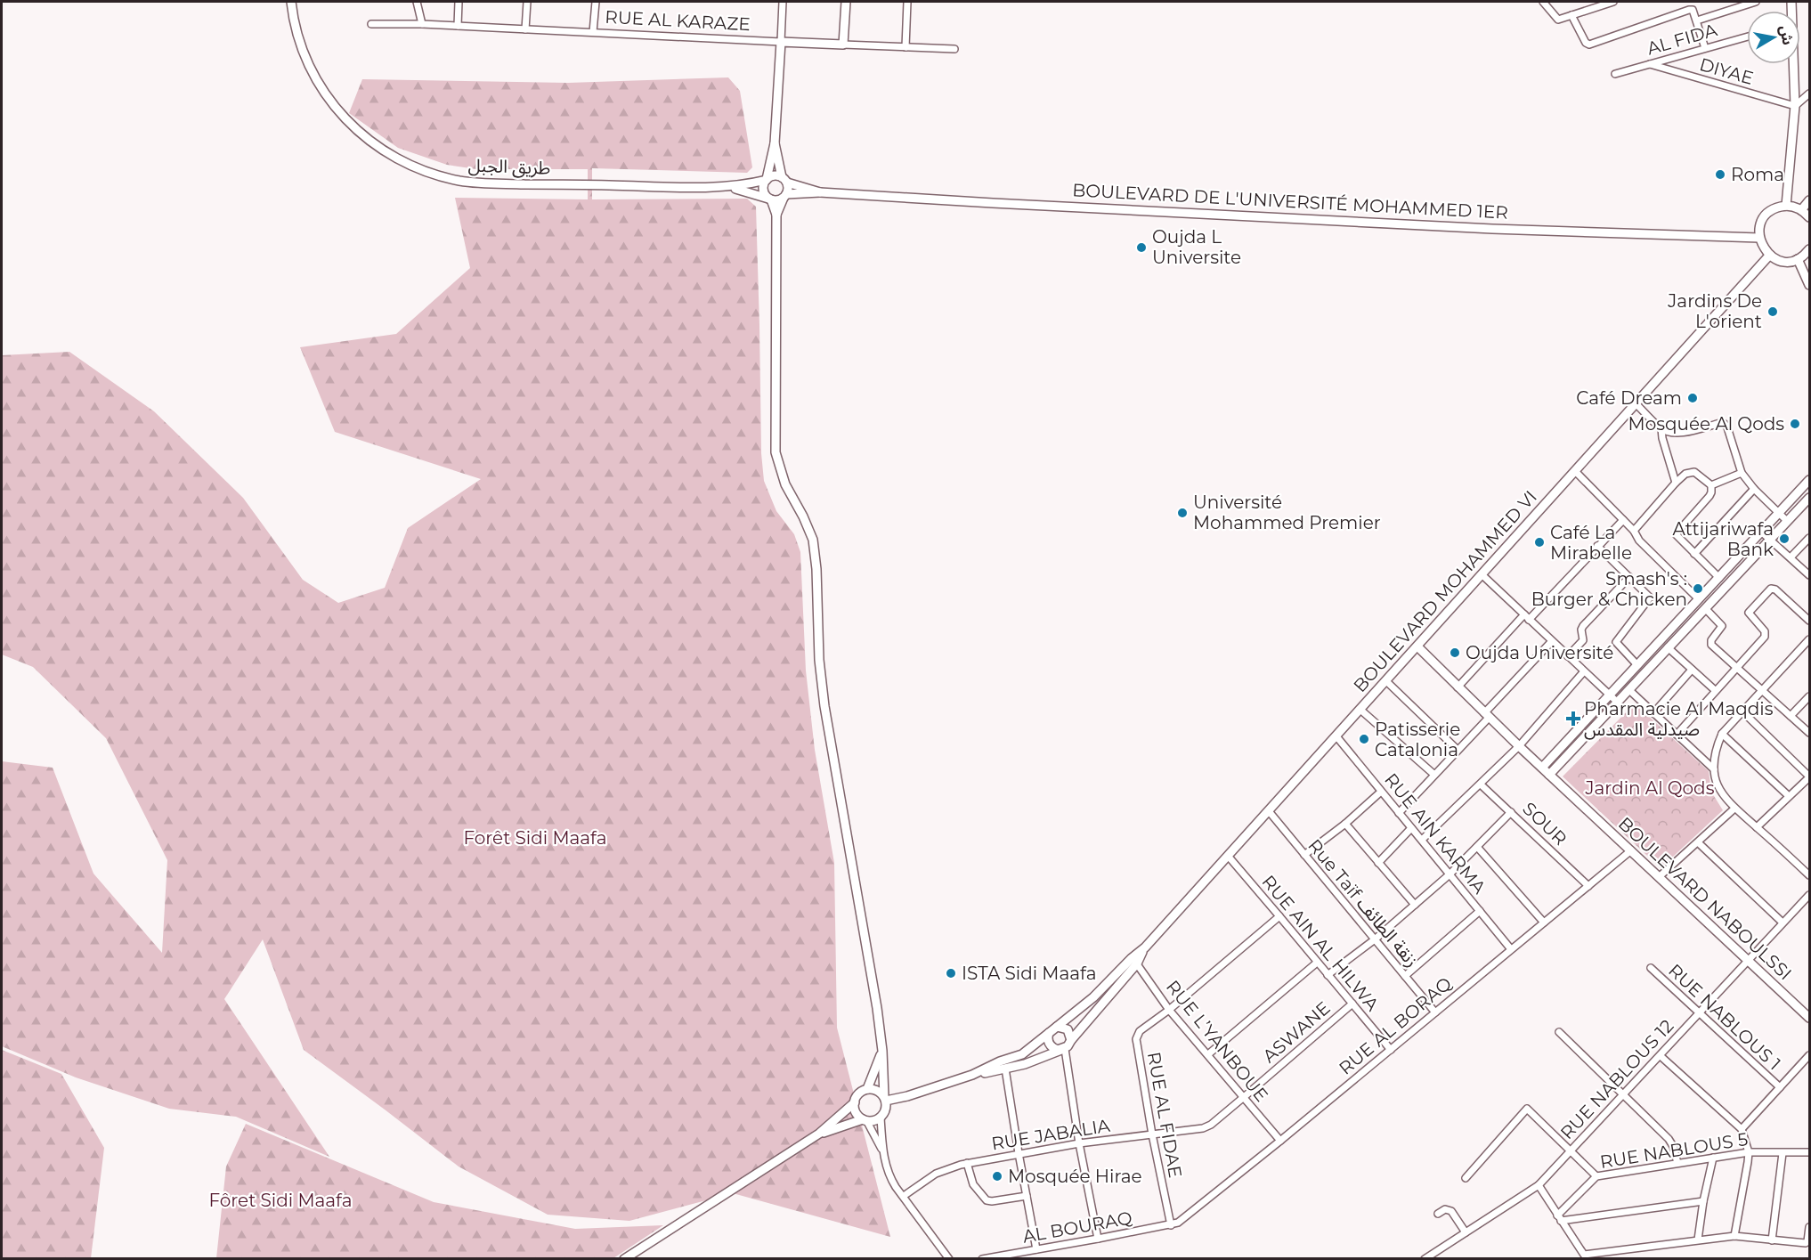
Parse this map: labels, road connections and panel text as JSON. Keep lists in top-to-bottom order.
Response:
{
  "streets": {
    "street": [
      "RUE AL KARAZE",
      "AL FIDA",
      "DIYAE",
      "طريق الجبل",
      "BOULEVARD DE L'UNIVERSITÉ MOHAMMED 1ER",
      "BOULEVARD MOHAMMED VI",
      "SOUR",
      "RUE AIN KARMA",
      "BOULEVARD NABOULSSI",
      "Rue Taïf زنقة الطائف",
      "RUE AIN AL HILWA",
      "RUE NABLOUS 1",
      "RUE AL BORAQ",
      "ASWANE",
      "RUE L’YANBOUE",
      "RUE NABLOUS 12",
      "RUE AL FIDAE",
      "RUE JABALIA",
      "RUE NABLOUS 5",
      "AL BOURAQ"
    ]
  },
  "crossings": [
    ["AL FIDA", "DIYAE"],
    ["BOULEVARD MOHAMMED VI", "RUE AIN KARMA"],
    ["BOULEVARD MOHAMMED VI", "BOULEVARD NABOULSSI"],
    ["BOULEVARD MOHAMMED VI", "Rue Taïf زنقة الطائف"],
    ["BOULEVARD MOHAMMED VI", "RUE AIN AL HILWA"],
    ["BOULEVARD MOHAMMED VI", "RUE L’YANBOUE"],
    ["SOUR", "RUE AL BORAQ"],
    ["RUE AIN KARMA", "RUE AL BORAQ"],
    ["BOULEVARD NABOULSSI", "RUE AL BORAQ"],
    ["BOULEVARD NABOULSSI", "RUE NABLOUS 12"],
    ["Rue Taïf زنقة الطائف", "RUE AL BORAQ"],
    ["RUE AIN AL HILWA", "RUE AL BORAQ"],
    ["RUE AIN AL HILWA", "ASWANE"],
    ["RUE AIN AL HILWA", "RUE AL FIDAE"],
    ["RUE NABLOUS 1", "RUE NABLOUS 12"],
    ["RUE AL BORAQ", "RUE L’YANBOUE"],
    ["RUE AL BORAQ", "AL BOURAQ"],
    ["ASWANE", "RUE L’YANBOUE"],
    ["ASWANE", "RUE JABALIA"],
    ["RUE L’YANBOUE", "RUE AL FIDAE"],
    ["RUE AL FIDAE", "RUE JABALIA"],
    ["RUE AL FIDAE", "AL BOURAQ"]
  ],
  "parks": ["Jardin Al Qods", "Forêt Sidi Maafa", "Fôret Sidi Maafa"],
  "places": {
    "other": [
      "Roma",
      "Oujda L Universite",
      "Jardins De L'orient",
      "Café Dream",
      "Mosquée Al Qods",
      "Université Mohammed Premier",
      "Attijariwafa Bank",
      "Café La Mirabelle",
      "Smash's : Burger & Chicken",
      "Oujda Université",
      "Patisserie Catalonia",
      "ISTA Sidi Maafa",
      "Mosquée Hirae"
    ],
    "health": ["Pharmacie Al Maqdis صيدلية المقدس"]
  },
  "north": "right"
}
